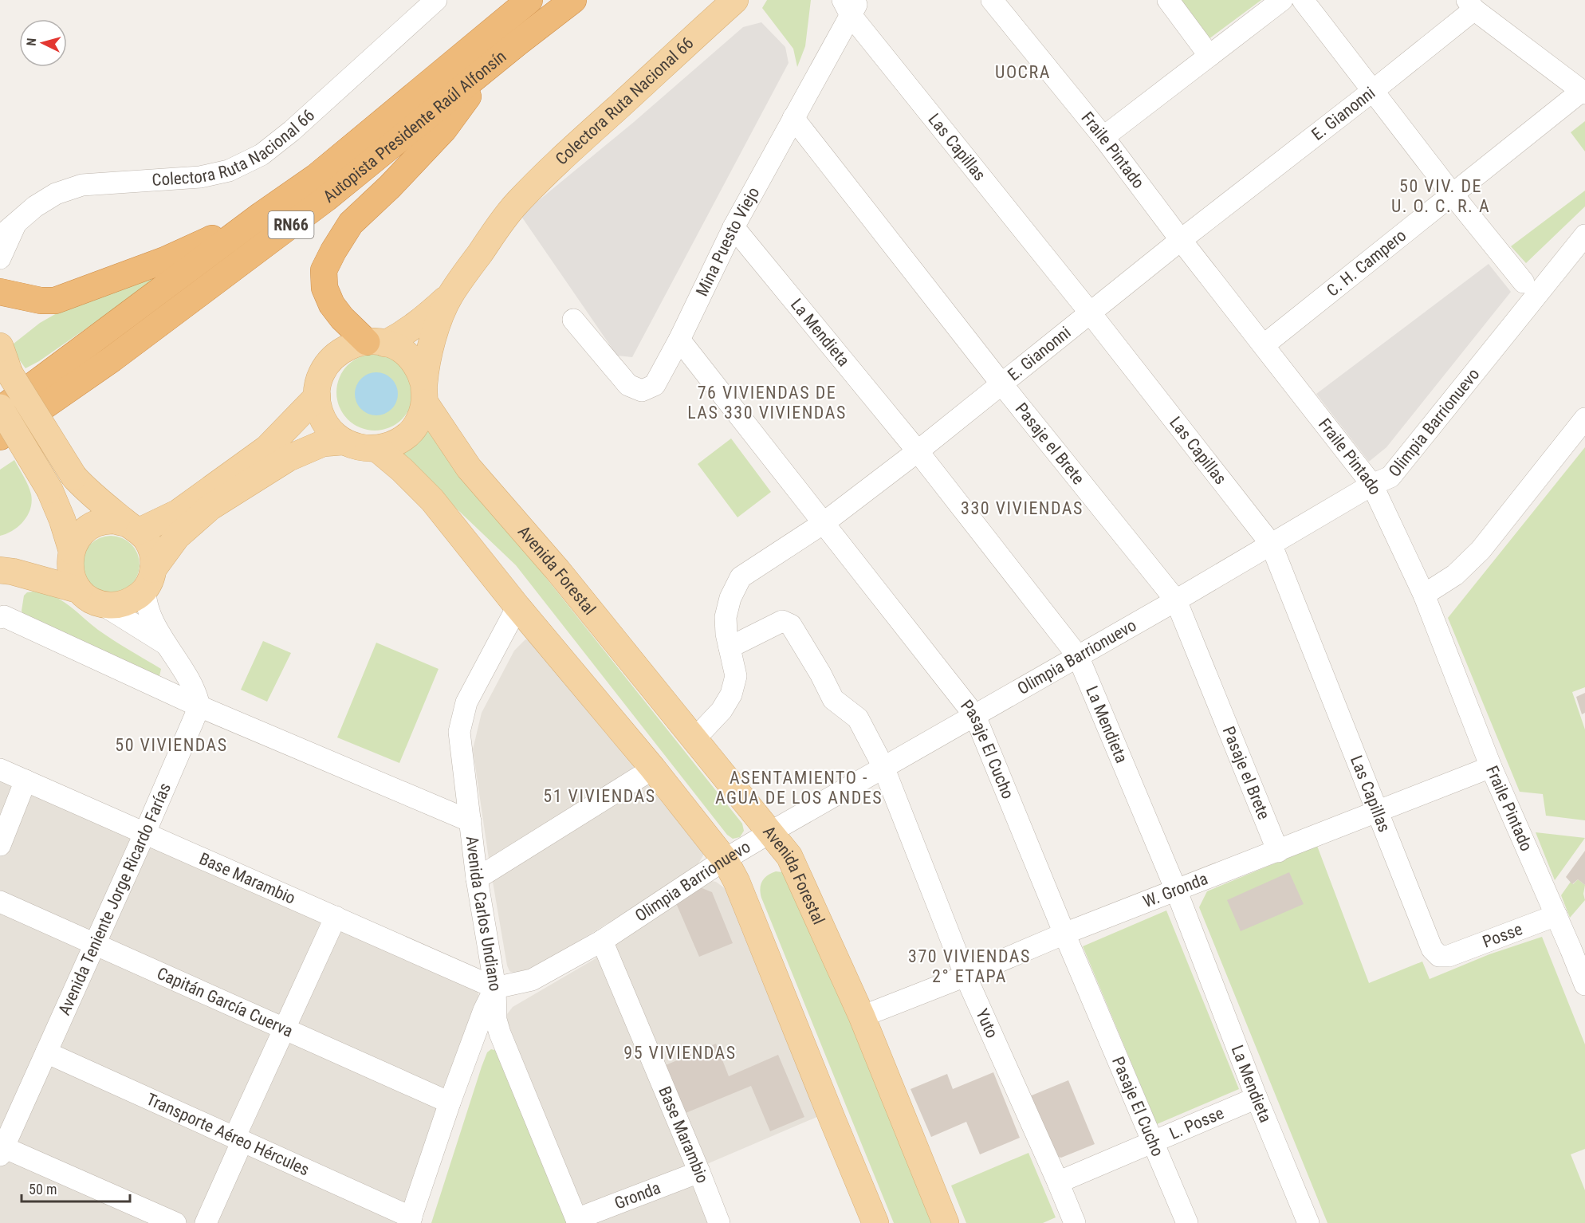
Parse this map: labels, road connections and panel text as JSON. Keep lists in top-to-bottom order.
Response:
{
  "streets": {
    "highway": ["Autopista Presidente Raúl Alfonsín", "RN66"],
    "main road": ["Colectora Ruta Nacional 66", "Avenida Forestal"],
    "street": [
      "E. Gianonni",
      "Las Capillas",
      "Fraile Pintado",
      "Mina Puesto Viejo",
      "C. H. Campero",
      "La Mendieta",
      "Olimpia Barrionuevo",
      "Pasaje el Brete",
      "Pasaje El Cucho",
      "Base Marambio",
      "W. Gronda",
      "Avenida Teniente Jorge Ricardo Farías",
      "Avenida Carlos Undiano",
      "Posse",
      "Capitán García Cuerva",
      "Yuto",
      "L. Posse",
      "Transporte Aéreo Hércules",
      "Gronda"
    ]
  },
  "crossings": [
    ["E. Gianonni", "Las Capillas"],
    ["E. Gianonni", "Fraile Pintado"],
    ["E. Gianonni", "La Mendieta"],
    ["E. Gianonni", "Pasaje el Brete"],
    ["E. Gianonni", "Avenida Forestal"],
    ["E. Gianonni", "Pasaje El Cucho"],
    ["E. Gianonni", "Yuto"],
    ["Las Capillas", "Mina Puesto Viejo"],
    ["Las Capillas", "Olimpia Barrionuevo"],
    ["Las Capillas", "W. Gronda"],
    ["Las Capillas", "Posse"],
    ["Fraile Pintado", "C. H. Campero"],
    ["Fraile Pintado", "Olimpia Barrionuevo"],
    ["Fraile Pintado", "W. Gronda"],
    ["Fraile Pintado", "Posse"],
    ["Mina Puesto Viejo", "La Mendieta"],
    ["Mina Puesto Viejo", "Pasaje el Brete"],
    ["Mina Puesto Viejo", "Pasaje El Cucho"],
    ["La Mendieta", "Olimpia Barrionuevo"],
    ["La Mendieta", "W. Gronda"],
    ["La Mendieta", "L. Posse"],
    ["Olimpia Barrionuevo", "Pasaje el Brete"],
    ["Olimpia Barrionuevo", "Avenida Forestal"],
    ["Olimpia Barrionuevo", "Pasaje El Cucho"],
    ["Olimpia Barrionuevo", "Base Marambio"],
    ["Olimpia Barrionuevo", "Avenida Carlos Undiano"],
    ["Olimpia Barrionuevo", "Yuto"],
    ["Pasaje el Brete", "W. Gronda"],
    ["Avenida Forestal", "W. Gronda"],
    ["Pasaje El Cucho", "W. Gronda"],
    ["Pasaje El Cucho", "L. Posse"],
    ["Base Marambio", "Avenida Teniente Jorge Ricardo Farías"],
    ["Base Marambio", "Avenida Carlos Undiano"],
    ["Base Marambio", "Gronda"],
    ["W. Gronda", "Yuto"],
    ["Avenida Teniente Jorge Ricardo Farías", "Capitán García Cuerva"],
    ["Avenida Teniente Jorge Ricardo Farías", "Transporte Aéreo Hércules"],
    ["Avenida Carlos Undiano", "Capitán García Cuerva"],
    ["Avenida Carlos Undiano", "Transporte Aéreo Hércules"],
    ["Yuto", "L. Posse"]
  ],
  "districts": [
    "UOCRA",
    "50 VIV. DE U. O. C. R. A",
    "76 VIVIENDAS DE LAS 330 VIVIENDAS",
    "330 VIVIENDAS",
    "50 VIVIENDAS",
    "ASENTAMIENTO - AGUA DE LOS ANDES",
    "51 VIVIENDAS",
    "370 VIVIENDAS 2° ETAPA",
    "95 VIVIENDAS"
  ],
  "scale_bar": "50 m",
  "north": "left"
}
